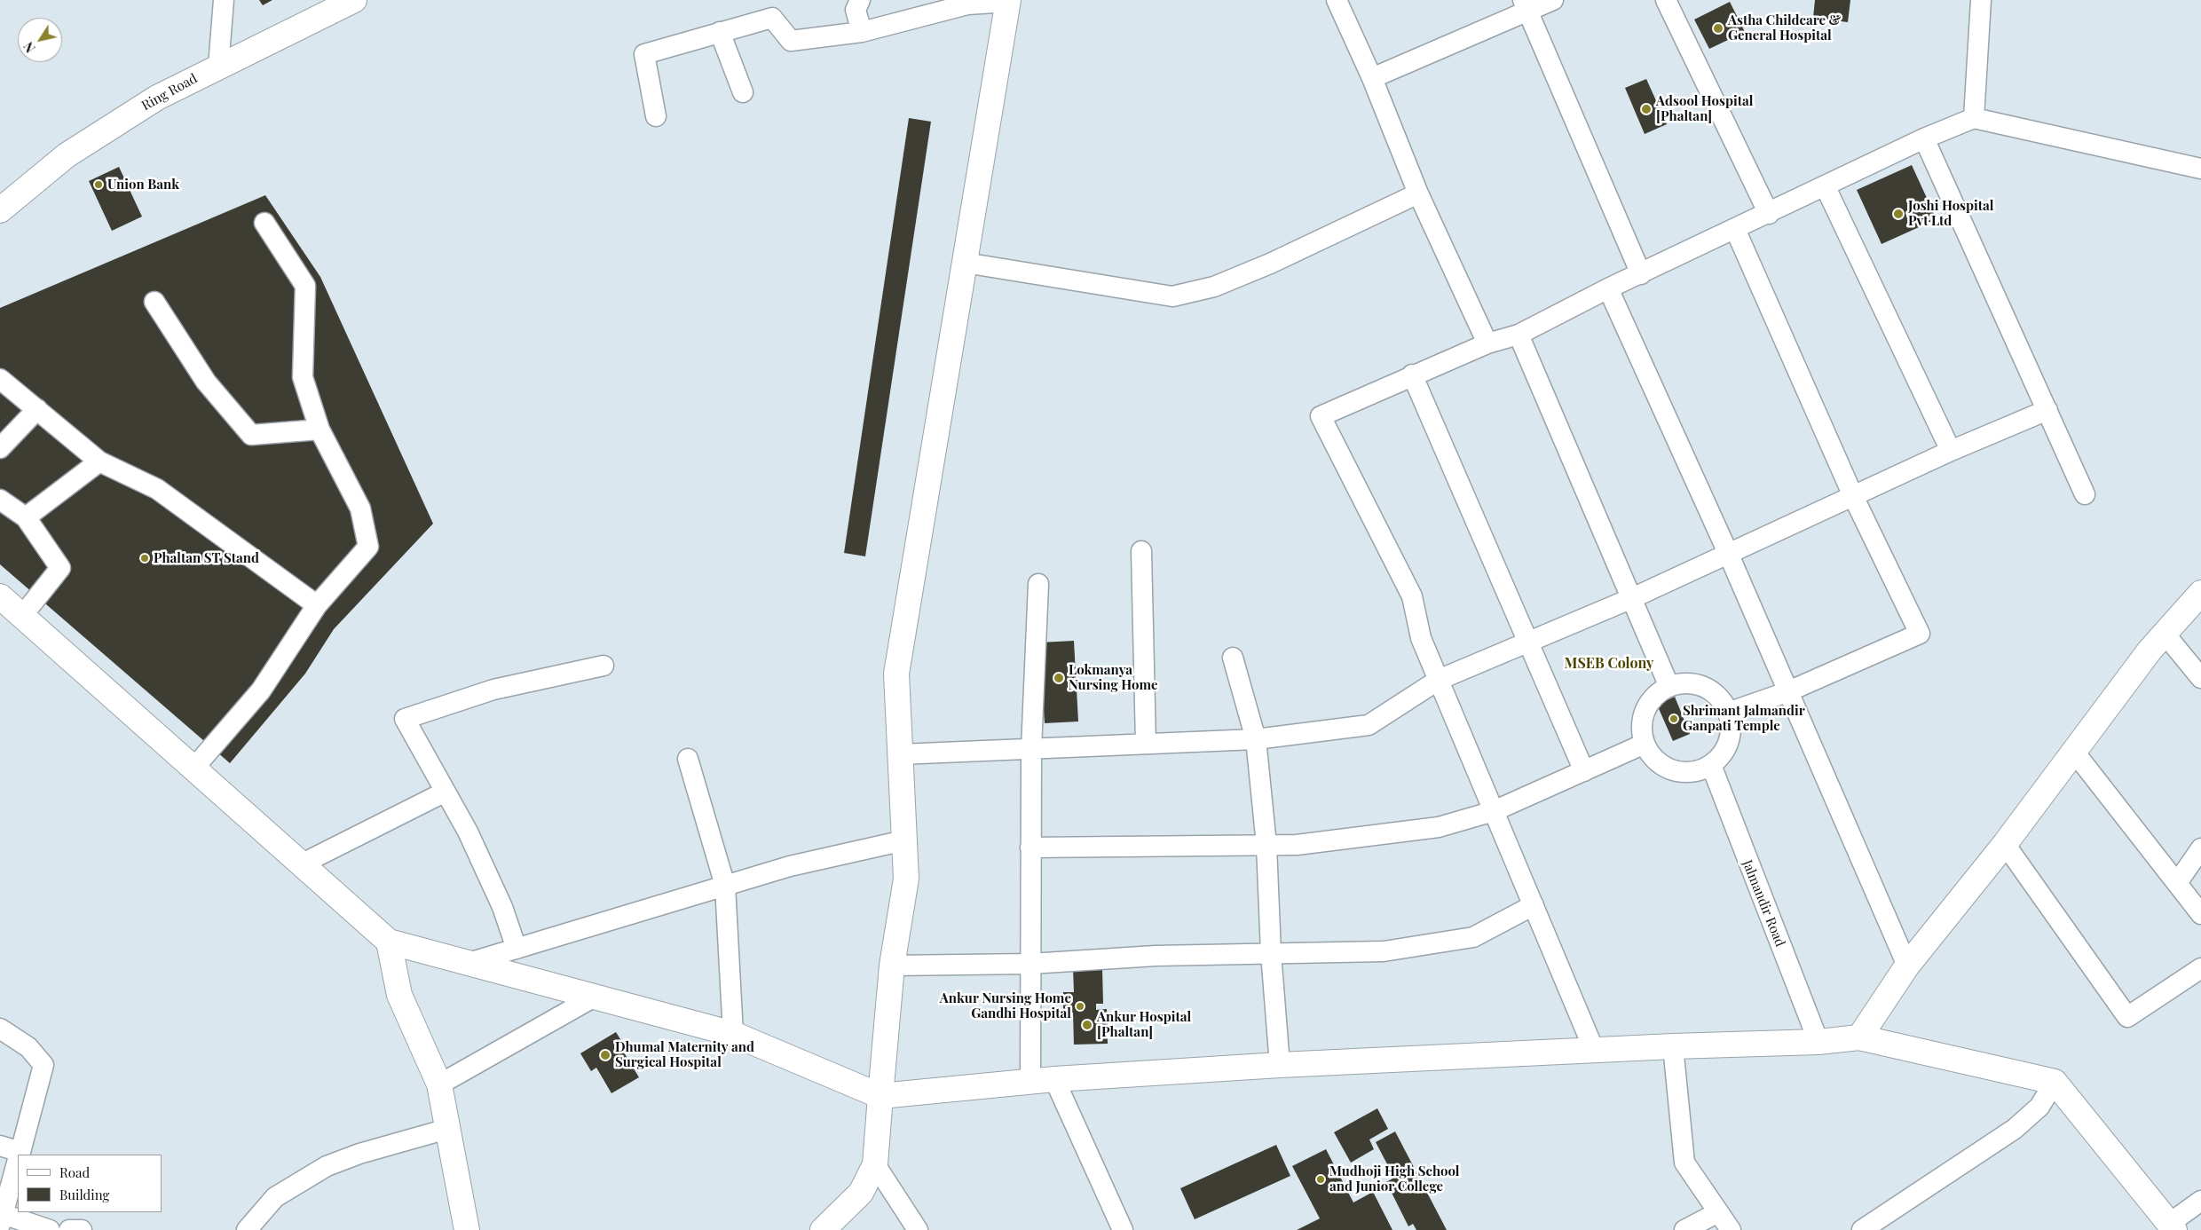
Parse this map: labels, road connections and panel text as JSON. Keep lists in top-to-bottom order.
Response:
{
  "streets": {
    "main road": ["Ring Road"],
    "street": ["Jalmandir Road"]
  },
  "districts": ["MSEB Colony"],
  "places": [
    "Astha Childcare & General Hospital",
    "Adsool Hospital [Phaltan]",
    "Union Bank",
    "Joshi Hospital Pvt Ltd",
    "Phaltan ST Stand",
    "Lokmanya Nursing Home",
    "Shrimant Jalmandir Ganpati Temple",
    "Ankur Nursing Home Gandhi Hospital",
    "Ankur Hospital [Phaltan]",
    "Dhumal Maternity and Surgical Hospital",
    "Mudhoji High School and Junior College"
  ],
  "legend": ["Road", "Building"],
  "north": "bottom left"
}
